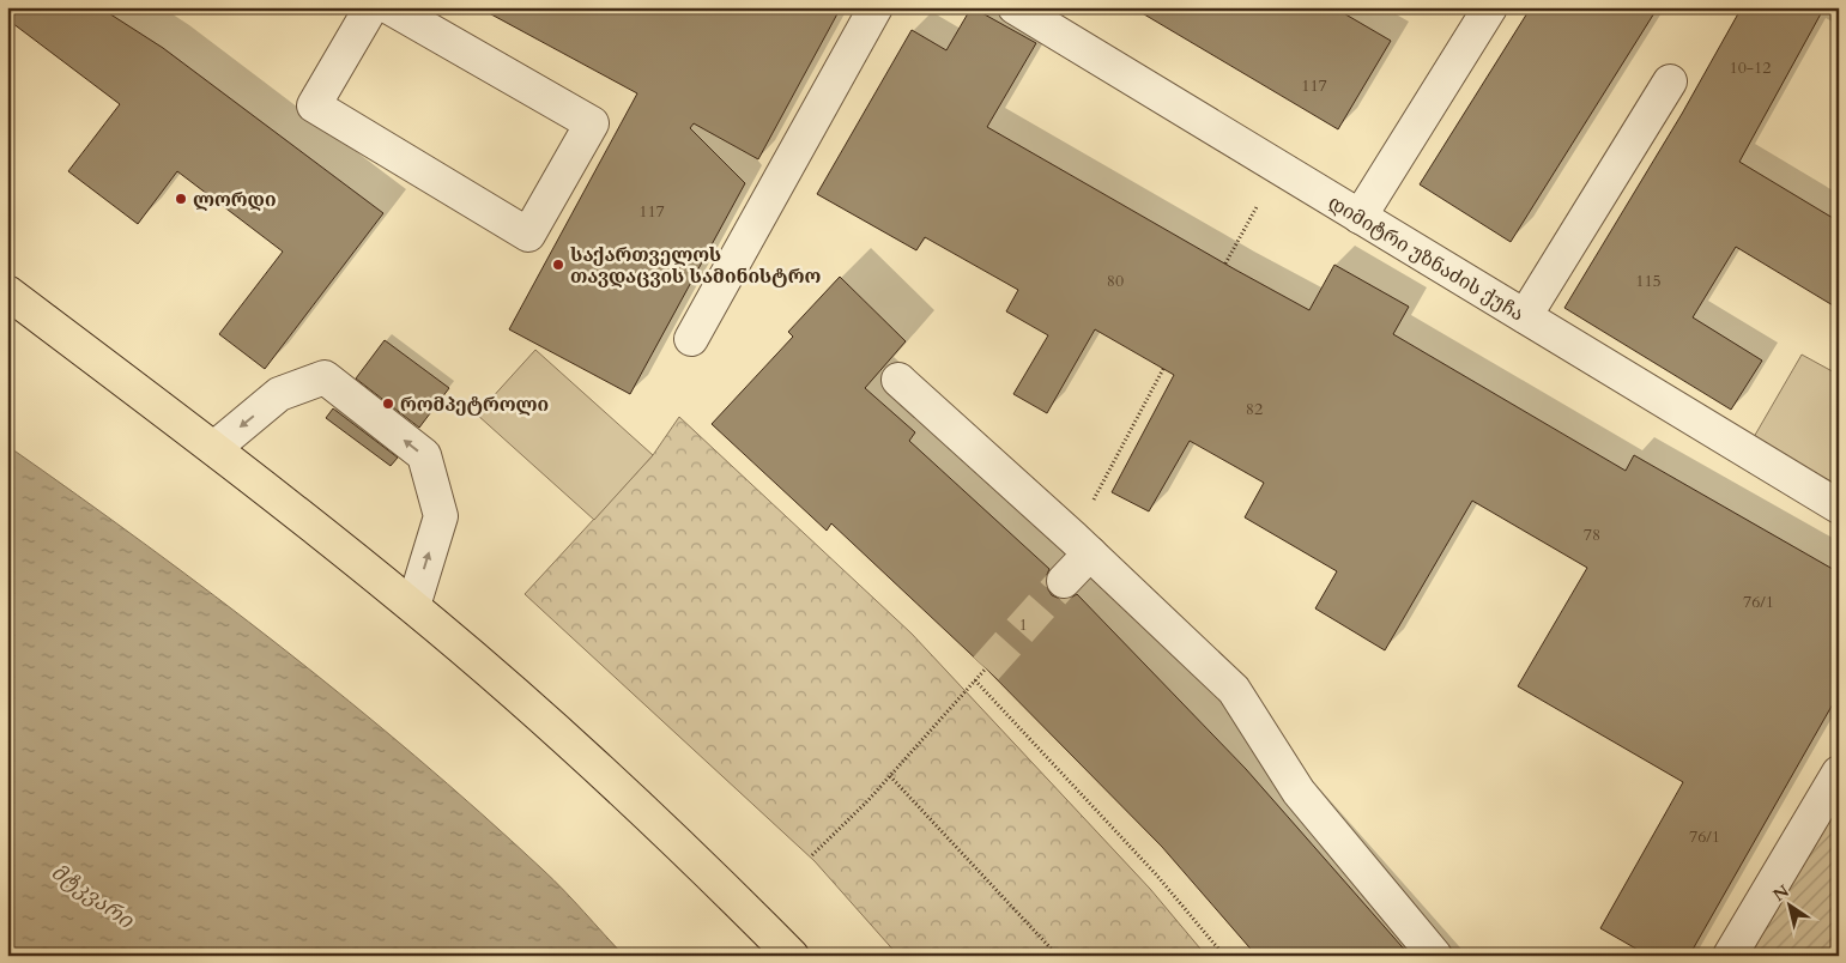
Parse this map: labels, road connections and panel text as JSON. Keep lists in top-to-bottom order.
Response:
{
  "streets": {
    "street": ["დიმიტრი უზნაძის ქუჩა"]
  },
  "water": ["მტკვარი"],
  "places": ["ლორდი", "საქართველოს თავდაცვის სამინისტრო", "რომპეტროლი"],
  "house_numbers": [
    "10-12",
    "117",
    "117",
    "80",
    "115",
    "82",
    "78",
    "76/1",
    "1",
    "76/1"
  ],
  "north": "top left"
}
